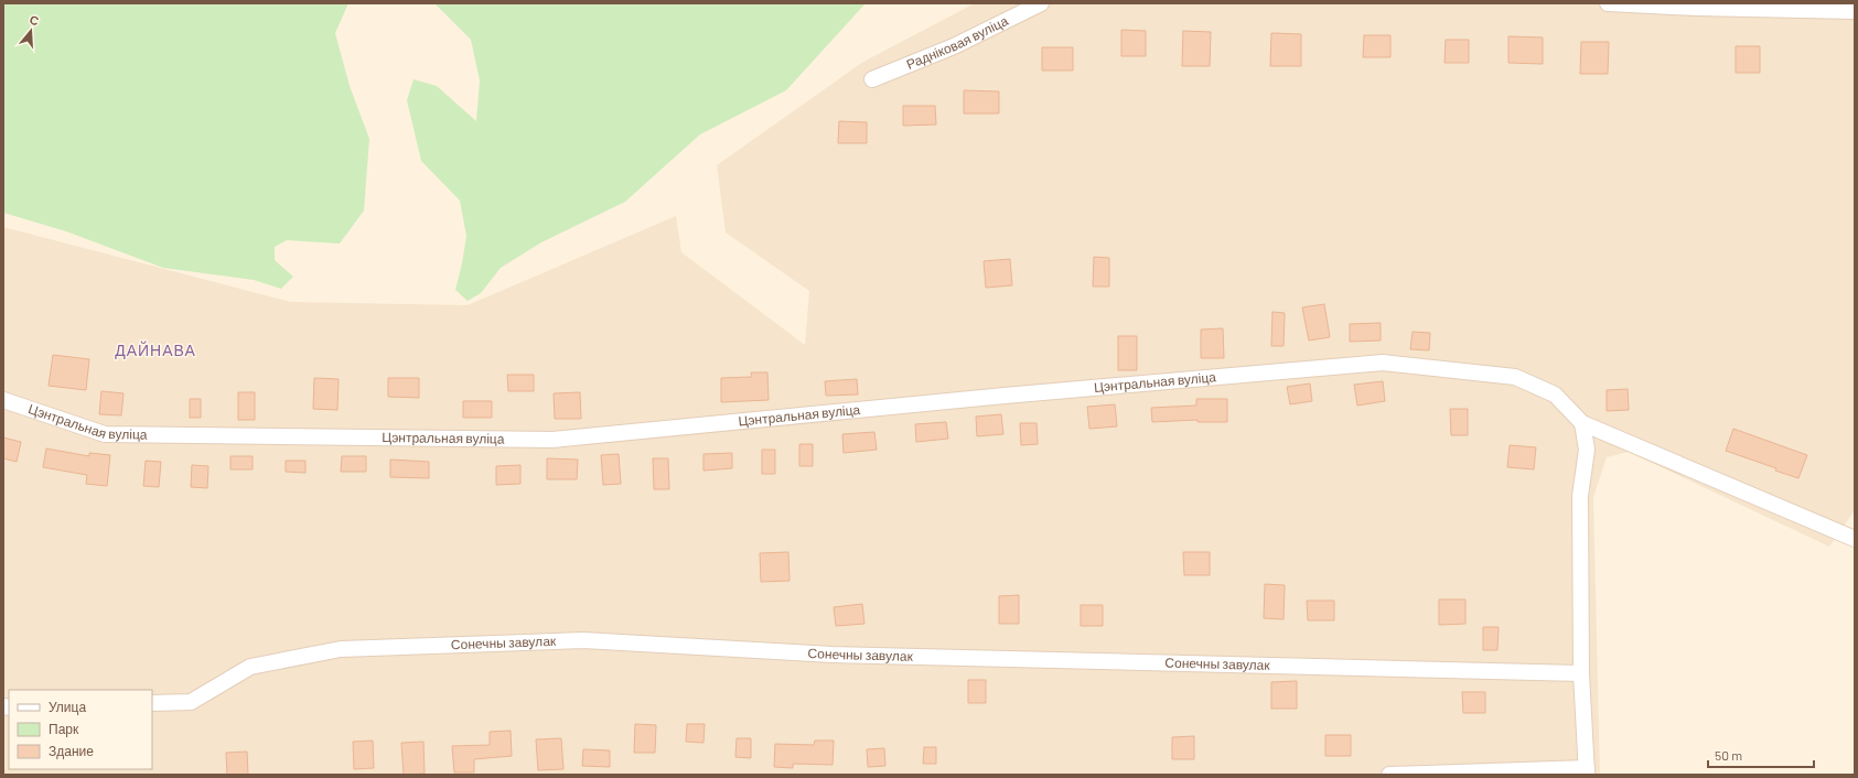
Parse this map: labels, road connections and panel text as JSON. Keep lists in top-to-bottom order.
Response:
{
  "streets": {
    "street": ["Радніковая вуліца", "Цэнтральная вуліца", "Сонечны завулак"]
  },
  "districts": ["ДАЙНАВА"],
  "legend": ["Улица", "Парк", "Здание"],
  "scale_bar": "50 m",
  "north": "top"
}
